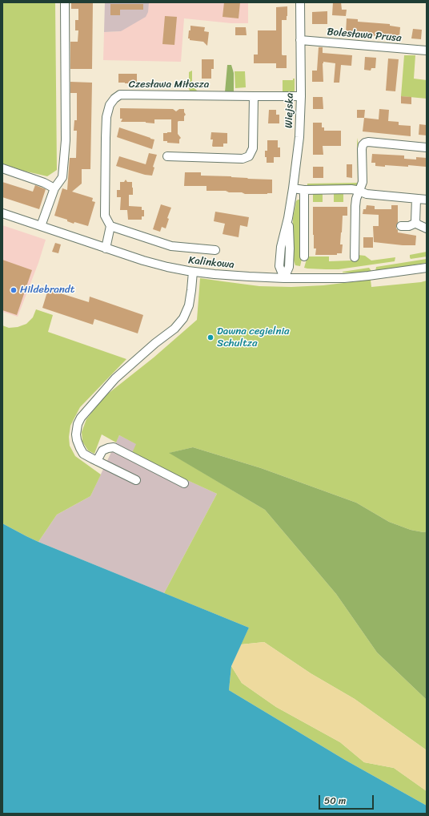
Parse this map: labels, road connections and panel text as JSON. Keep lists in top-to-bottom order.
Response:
{
  "streets": {
    "street": [
      "Bolesława Prusa",
      "Czesława Miłosza",
      "Wiejska",
      "Kalinkowa"
    ]
  },
  "crossings": [
    ["Bolesława Prusa", "Wiejska"],
    ["Czesława Miłosza", "Wiejska"],
    ["Wiejska", "Kalinkowa"]
  ],
  "places": ["Hildebrandt", "Dawna cegielnia Schultza"],
  "scale_bar": "50 m"
}
